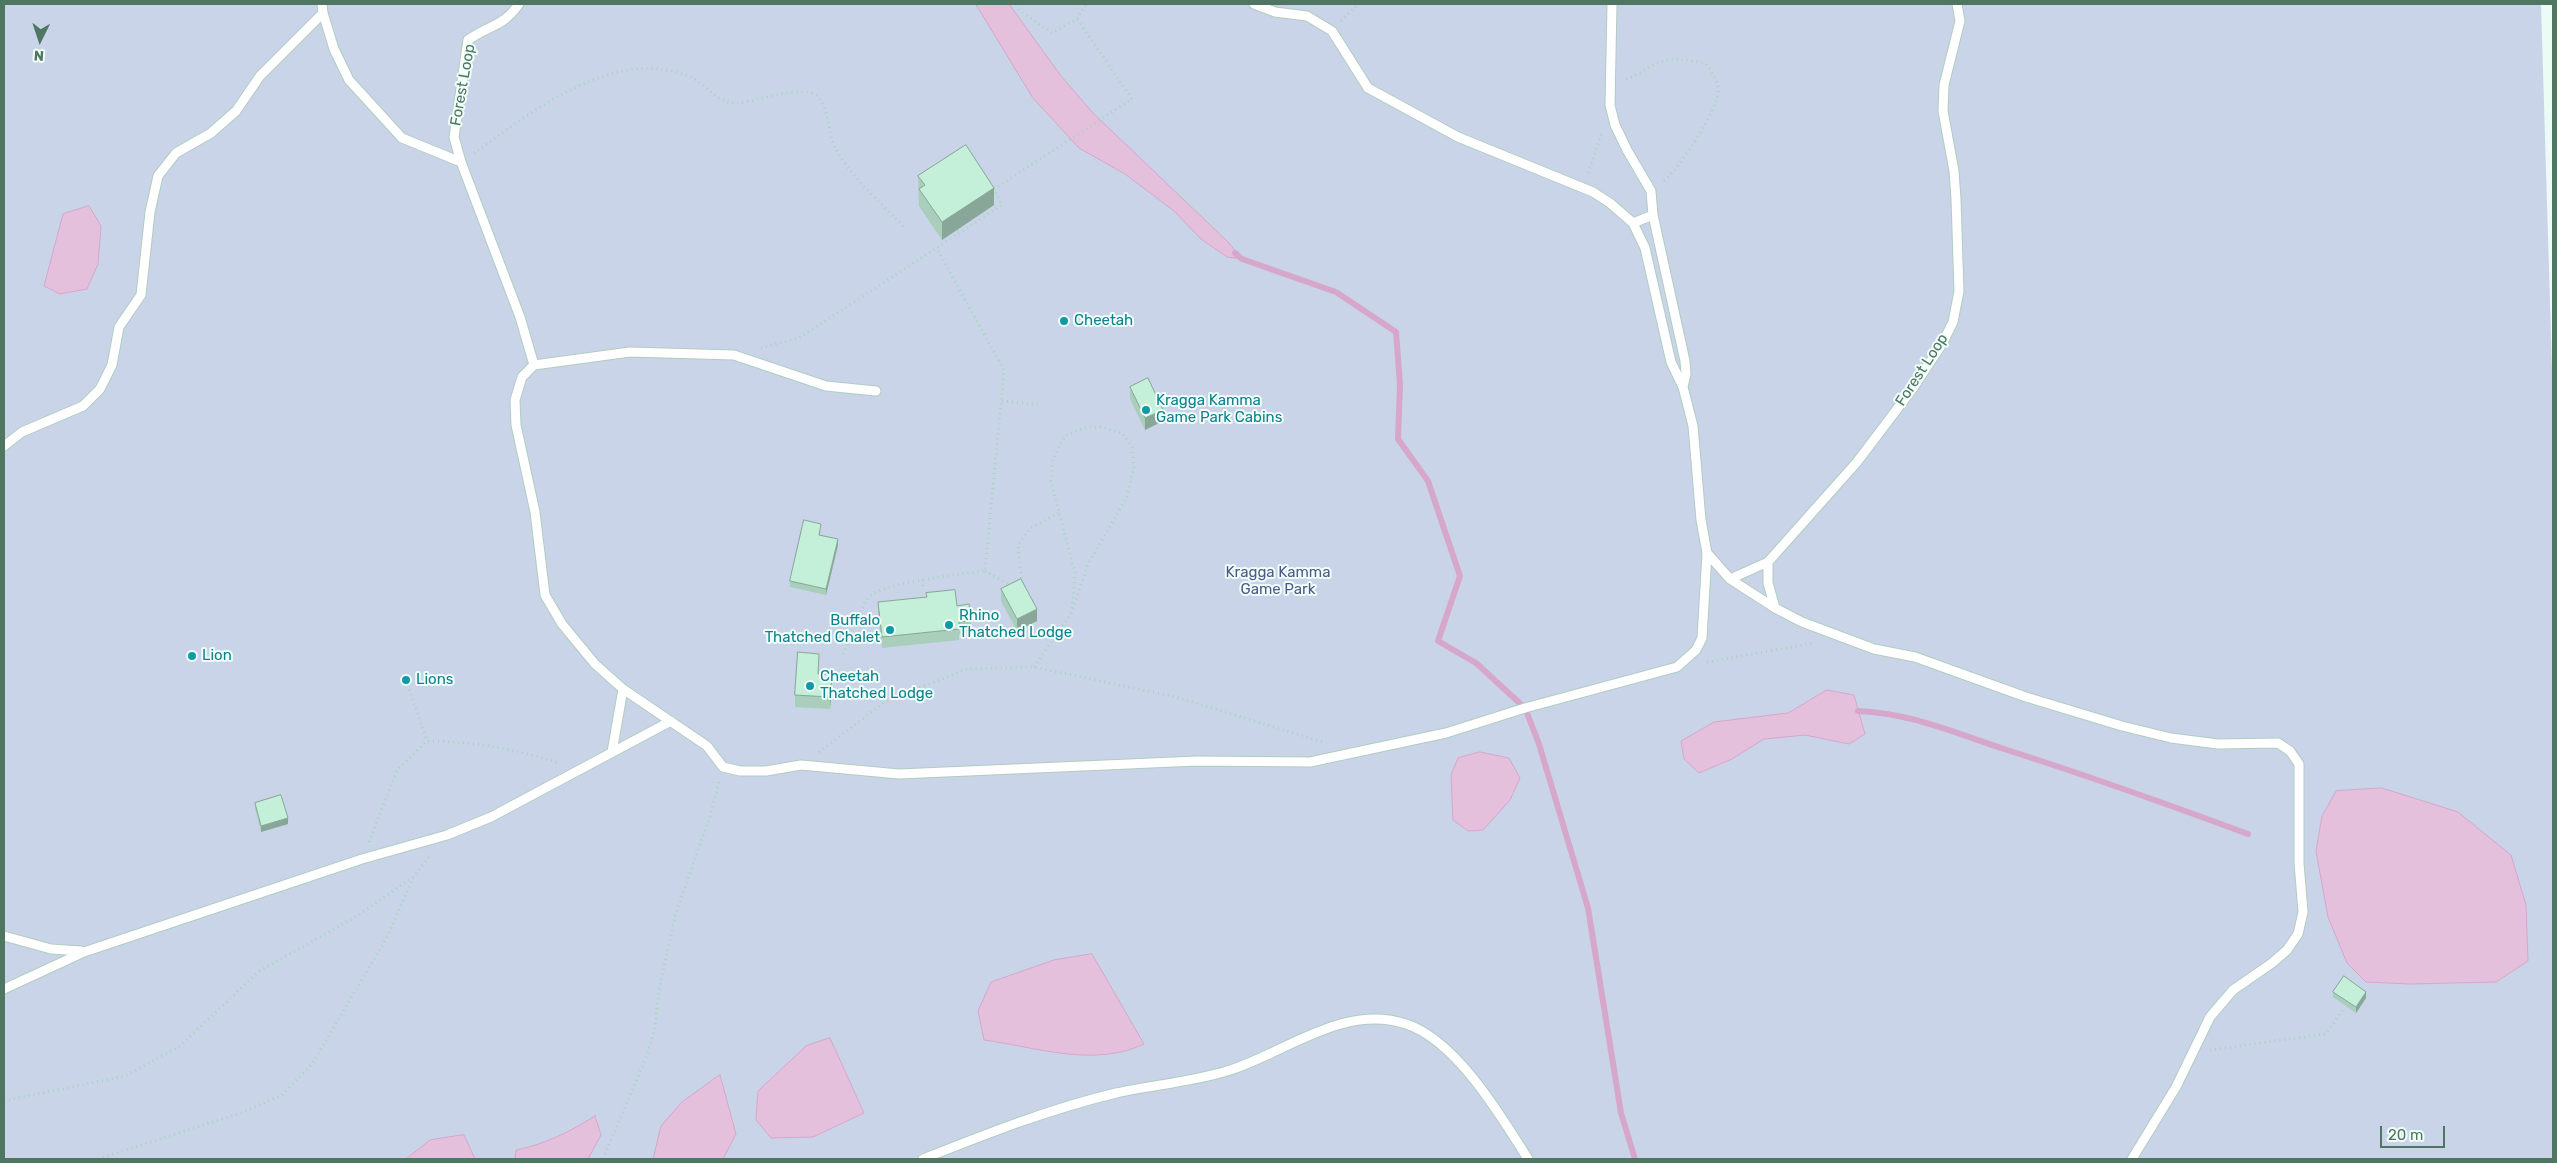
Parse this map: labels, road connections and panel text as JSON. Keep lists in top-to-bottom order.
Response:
{
  "streets": {
    "lane": ["Forest Loop"]
  },
  "parks": ["Kragga Kamma Game Park"],
  "places": [
    "Cheetah",
    "Kragga Kamma Game Park Cabins",
    "Rhino Thatched Lodge",
    "Buffalo Thatched Chalet",
    "Lion",
    "Lions",
    "Cheetah Thatched Lodge"
  ],
  "scale_bar": "20 m",
  "north": "bottom"
}
